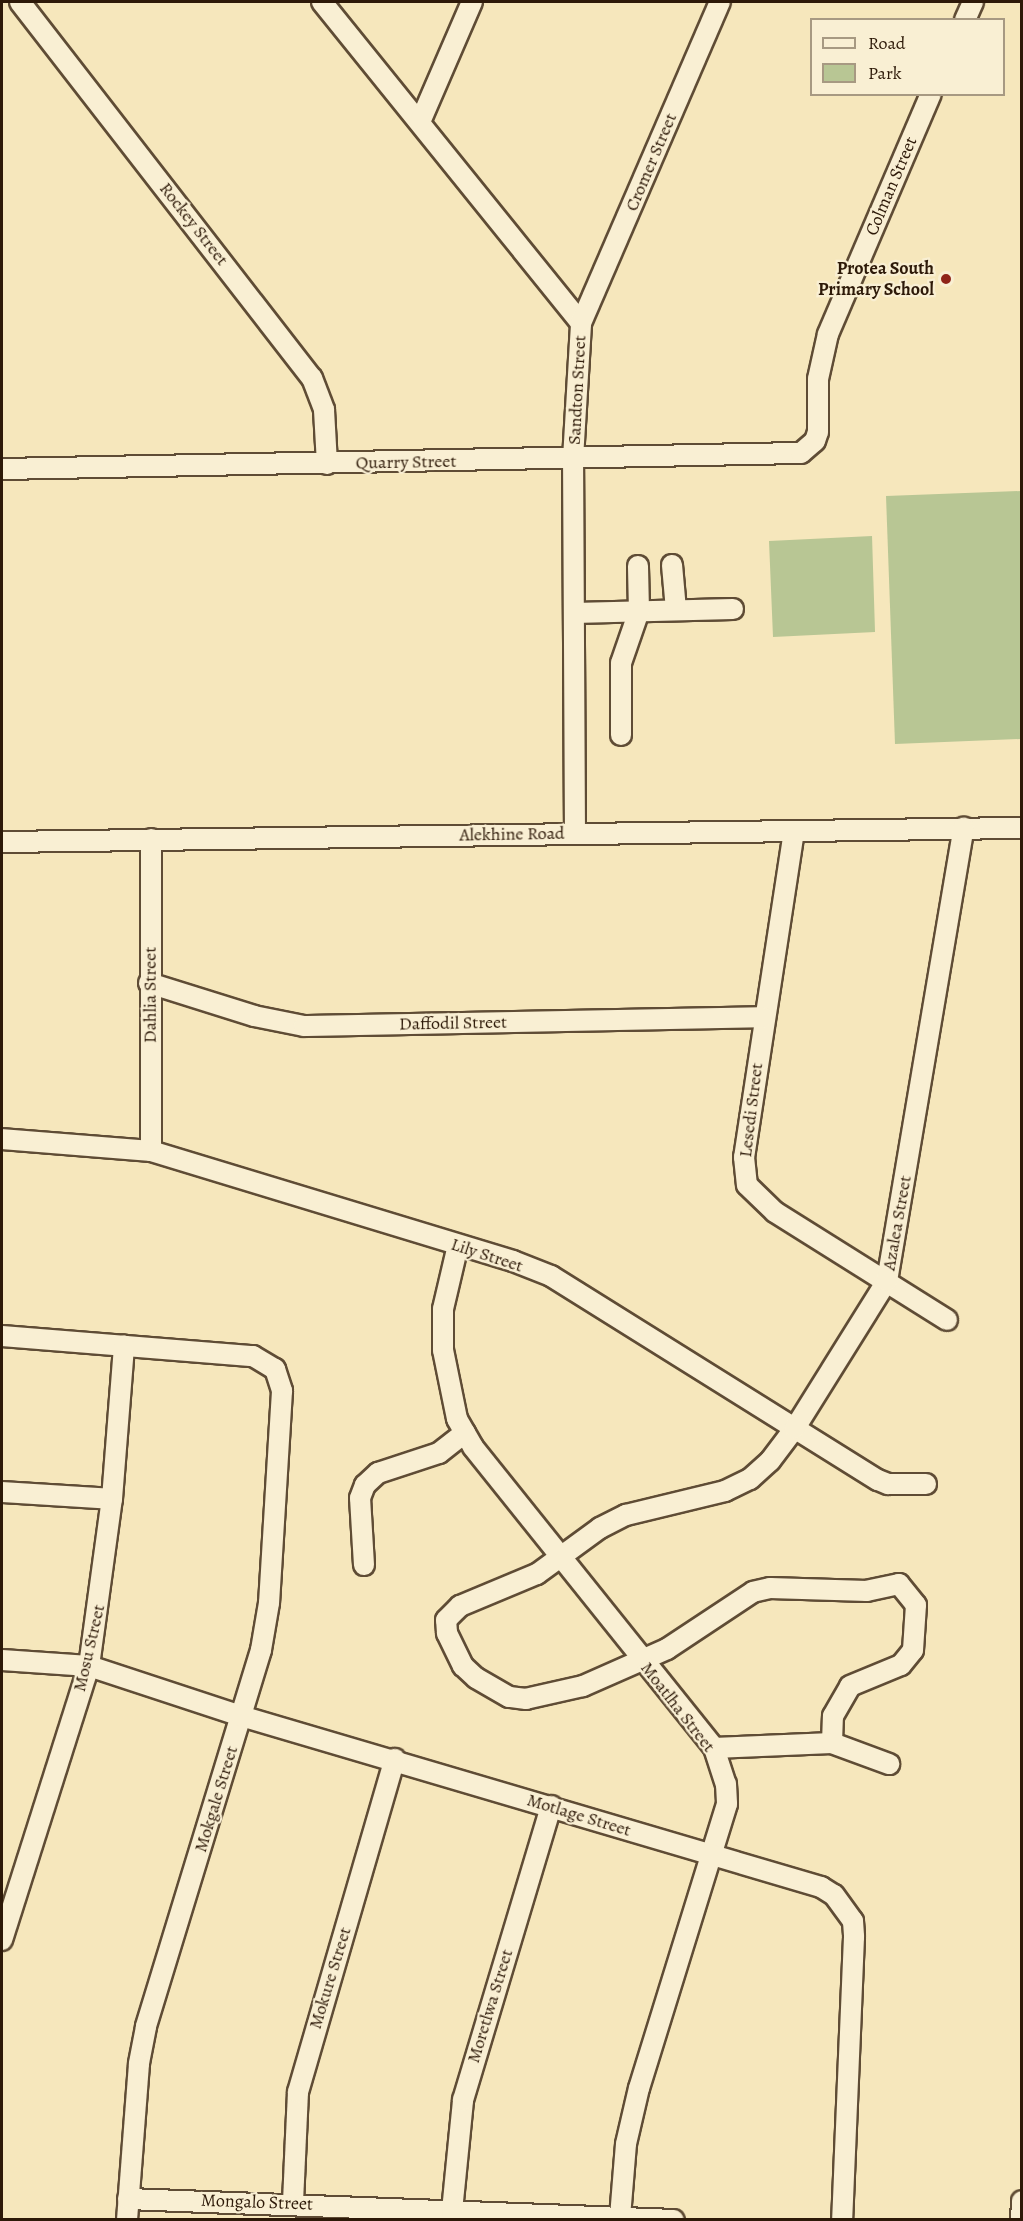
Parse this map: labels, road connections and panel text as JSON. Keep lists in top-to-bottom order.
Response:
{
  "streets": {
    "street": [
      "Cromer Street",
      "Colman Street",
      "Rockey Street",
      "Sandton Street",
      "Quarry Street",
      "Alekhine Road",
      "Dahlia Street",
      "Daffodil Street",
      "Lesedi Street",
      "Azalea Street",
      "Lily Street",
      "Mosu Street",
      "Moatlha Street",
      "Mokgale Street",
      "Motlage Street",
      "Mokure Street",
      "Moretlwa Street",
      "Mongalo Street"
    ]
  },
  "crossings": [
    ["Cromer Street", "Sandton Street"],
    ["Colman Street", "Quarry Street"],
    ["Rockey Street", "Quarry Street"],
    ["Sandton Street", "Quarry Street"],
    ["Sandton Street", "Alekhine Road"],
    ["Alekhine Road", "Dahlia Street"],
    ["Alekhine Road", "Lesedi Street"],
    ["Alekhine Road", "Azalea Street"],
    ["Dahlia Street", "Daffodil Street"],
    ["Dahlia Street", "Lily Street"],
    ["Daffodil Street", "Lesedi Street"],
    ["Lesedi Street", "Azalea Street"],
    ["Azalea Street", "Lily Street"],
    ["Azalea Street", "Moatlha Street"],
    ["Lily Street", "Moatlha Street"],
    ["Mosu Street", "Mokgale Street"],
    ["Mosu Street", "Motlage Street"],
    ["Moatlha Street", "Motlage Street"],
    ["Moatlha Street", "Mongalo Street"],
    ["Mokgale Street", "Motlage Street"],
    ["Mokgale Street", "Mongalo Street"],
    ["Motlage Street", "Mokure Street"],
    ["Motlage Street", "Moretlwa Street"],
    ["Mokure Street", "Mongalo Street"],
    ["Moretlwa Street", "Mongalo Street"]
  ],
  "places": ["Protea South Primary School"],
  "legend": ["Road", "Park"]
}
